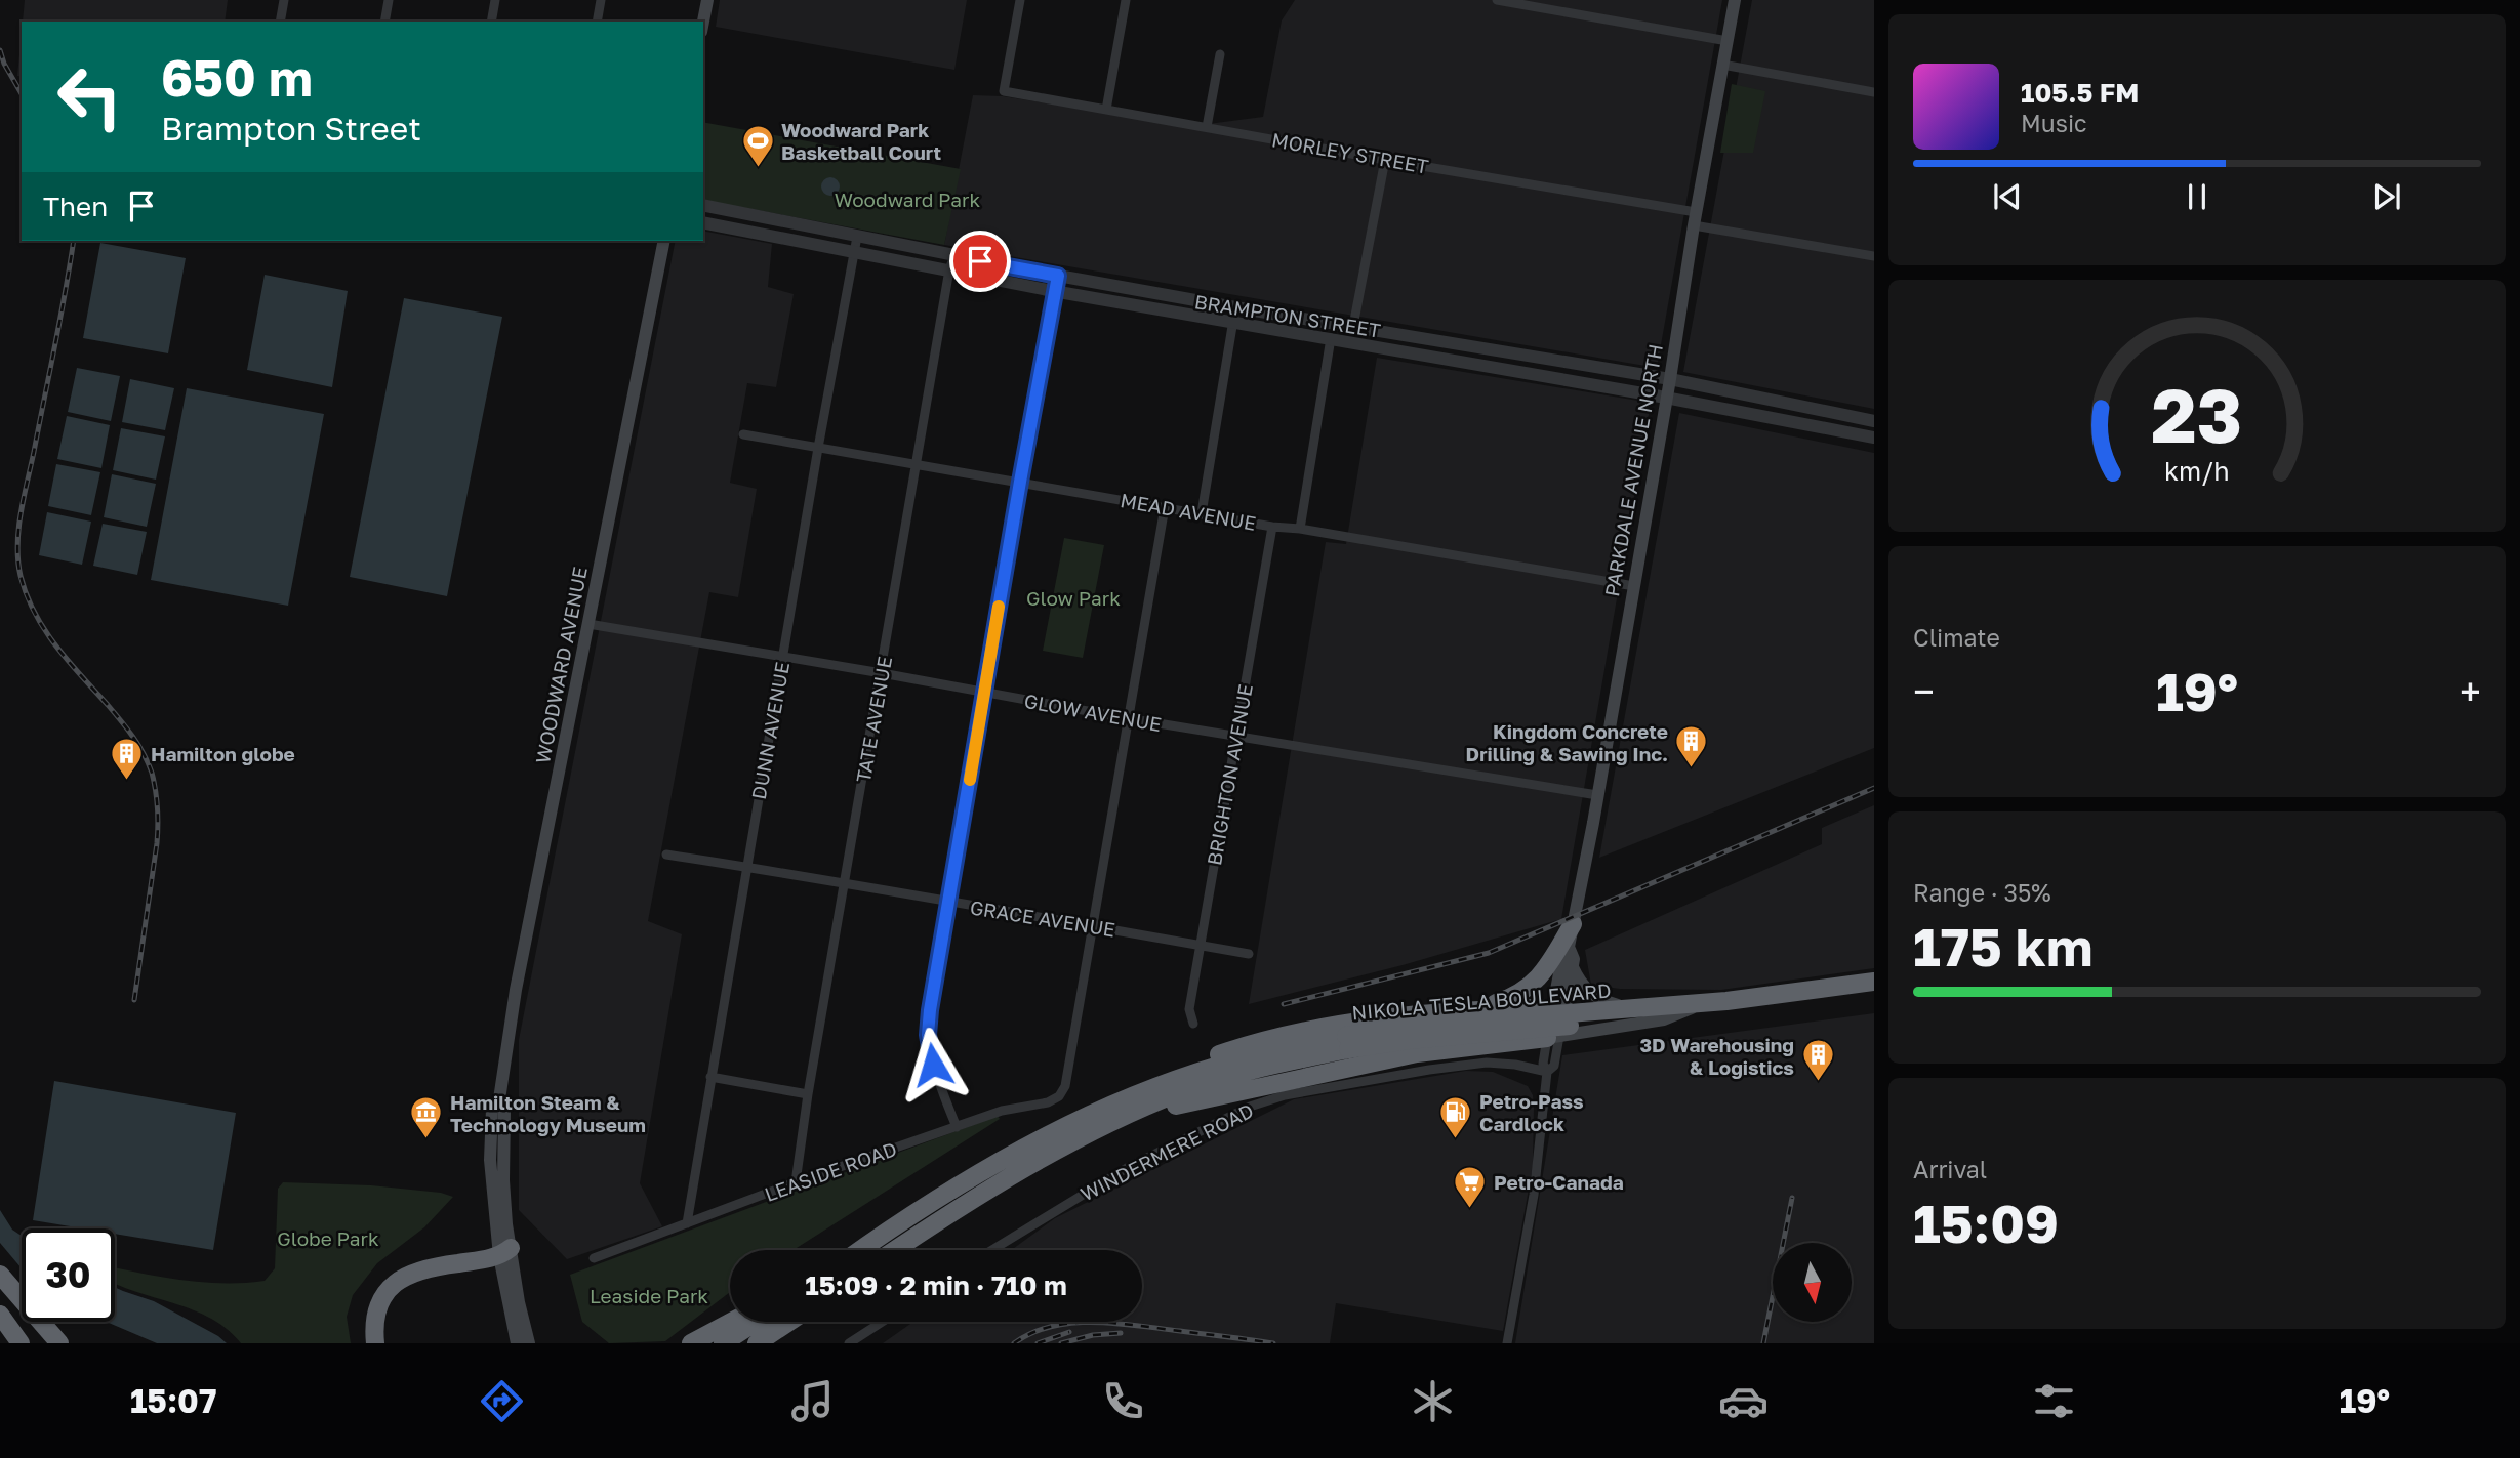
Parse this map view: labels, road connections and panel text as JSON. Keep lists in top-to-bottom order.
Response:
{
  "streets": {
    "highway": ["NIKOLA TESLA BOULEVARD"],
    "main road": ["PARKDALE AVENUE NORTH", "WOODWARD AVENUE"],
    "street": [
      "MORLEY STREET",
      "BRAMPTON STREET",
      "MEAD AVENUE",
      "GLOW AVENUE",
      "TATE AVENUE",
      "DUNN AVENUE",
      "BRIGHTON AVENUE",
      "GRACE AVENUE",
      "WINDERMERE ROAD",
      "LEASIDE ROAD"
    ]
  },
  "crossings": [
    ["MORLEY STREET", "PARKDALE AVENUE NORTH"],
    ["BRAMPTON STREET", "PARKDALE AVENUE NORTH"],
    ["BRAMPTON STREET", "TATE AVENUE"],
    ["BRAMPTON STREET", "DUNN AVENUE"],
    ["PARKDALE AVENUE NORTH", "MEAD AVENUE"],
    ["PARKDALE AVENUE NORTH", "GLOW AVENUE"],
    ["PARKDALE AVENUE NORTH", "WINDERMERE ROAD"],
    ["MEAD AVENUE", "TATE AVENUE"],
    ["MEAD AVENUE", "DUNN AVENUE"],
    ["MEAD AVENUE", "BRIGHTON AVENUE"],
    ["WOODWARD AVENUE", "GLOW AVENUE"],
    ["GLOW AVENUE", "TATE AVENUE"],
    ["GLOW AVENUE", "DUNN AVENUE"],
    ["GLOW AVENUE", "BRIGHTON AVENUE"],
    ["TATE AVENUE", "GRACE AVENUE"],
    ["TATE AVENUE", "LEASIDE ROAD"],
    ["DUNN AVENUE", "GRACE AVENUE"],
    ["DUNN AVENUE", "LEASIDE ROAD"],
    ["BRIGHTON AVENUE", "GRACE AVENUE"],
    ["GRACE AVENUE", "LEASIDE ROAD"]
  ],
  "parks": [
    "Woodward Park",
    "Glow Park",
    "Globe Park",
    "Leaside Park"
  ],
  "places": {
    "sports": ["Woodward Park Basketball Court"],
    "building": ["Kingdom Concrete Drilling & Sawing Inc.", "Hamilton globe", "3D Warehousing & Logistics"],
    "fuel station": ["Petro-Pass Cardlock"],
    "museum": ["Hamilton Steam & Technology Museum"],
    "supermarket": ["Petro-Canada"]
  },
  "north": "bottom",
  "page": {
    "turn": ["650 m", "Brampton Street"],
    "song": ["105.5 FM", "Music"],
    "then": "Then",
    "tile": [
      "Climate",
      ["Range · 35%", "175 km"],
      ["Arrival", "15:09"]
    ],
    "heat": ["−", "19°", "+"],
    "limit": "30",
    "trip": "15:09 · 2 min · 710 m",
    "tabs": ["15:07", "19°"],
    "gauge": ["23", "km/h"]
  }
}
